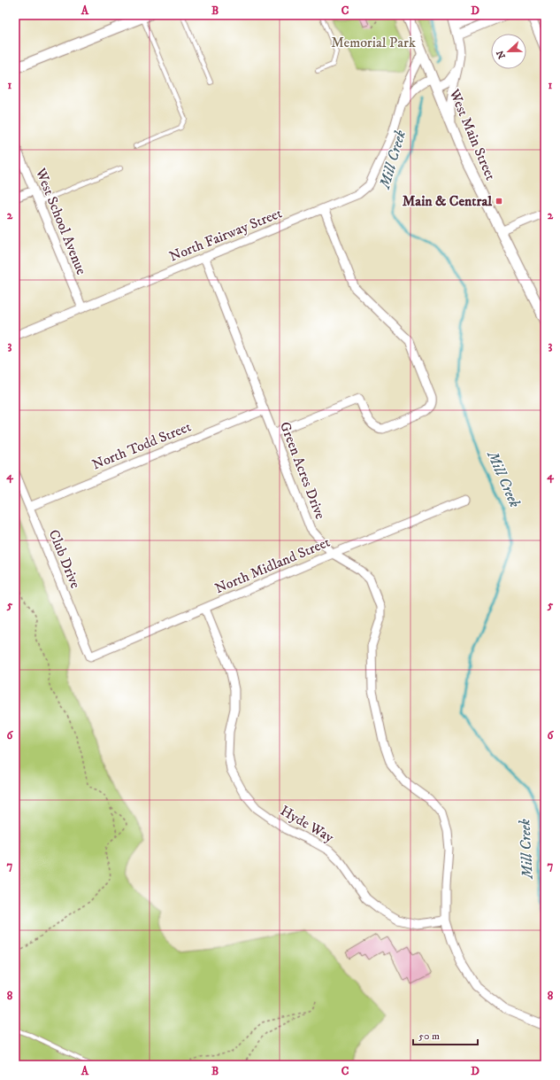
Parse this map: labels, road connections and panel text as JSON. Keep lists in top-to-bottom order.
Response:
{
  "streets": {
    "street": [
      "West Main Street",
      "West School Avenue",
      "North Fairway Street",
      "North Todd Street",
      "Green Acres Drive",
      "Club Drive",
      "North Midland Street",
      "Hyde Way"
    ]
  },
  "crossings": [
    ["West Main Street", "North Fairway Street"],
    ["West School Avenue", "North Fairway Street"],
    ["North Fairway Street", "Green Acres Drive"],
    ["North Todd Street", "Green Acres Drive"],
    ["North Todd Street", "Club Drive"],
    ["Green Acres Drive", "North Midland Street"],
    ["Green Acres Drive", "Hyde Way"],
    ["Club Drive", "North Midland Street"],
    ["North Midland Street", "Hyde Way"]
  ],
  "water": ["Mill Creek"],
  "parks": ["Memorial Park"],
  "places": {
    "transit": ["Main & Central"]
  },
  "scale_bar": "50 m",
  "north": "left",
  "grid": {
    "columns": [
      "A",
      "B",
      "C",
      "D"
    ],
    "rows": [
      "1",
      "2",
      "3",
      "4",
      "5",
      "6",
      "7",
      "8"
    ]
  }
}
